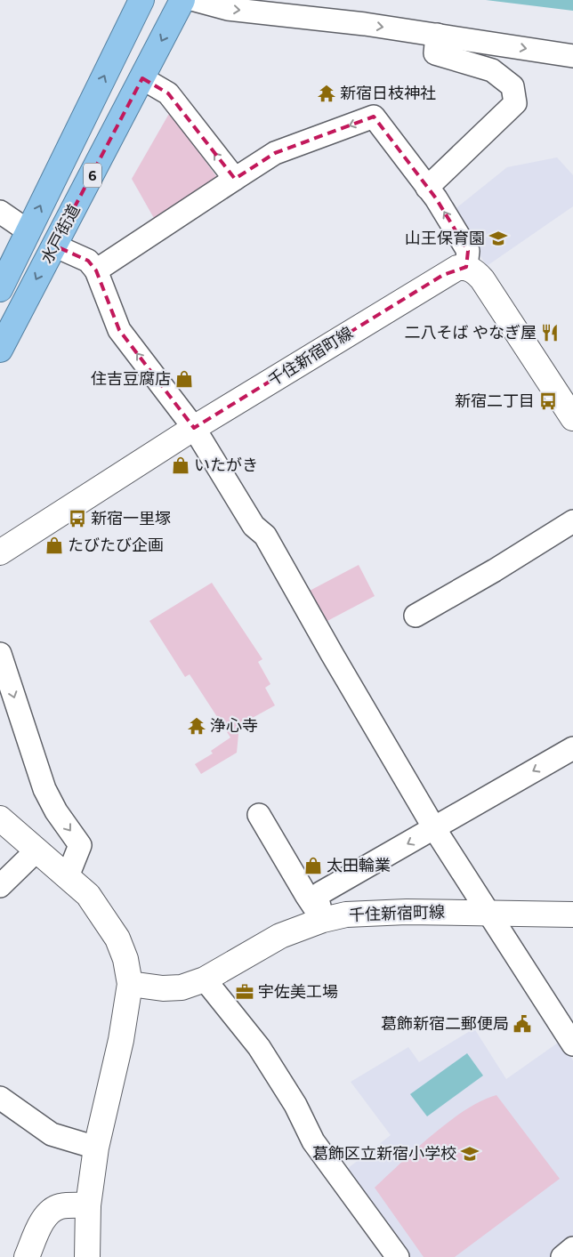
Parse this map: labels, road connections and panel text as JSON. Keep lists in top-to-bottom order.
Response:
{
  "streets": {
    "highway": ["6", "水戸街道"],
    "main road": ["千住新宿町線"]
  },
  "places": {
    "temple": ["新宿日枝神社", "浄心寺"],
    "school or university": ["山王保育園", "葛飾区立新宿小学校"],
    "restaurant": ["二八そば やなぎ屋"],
    "shop": [
      "住吉豆腐店",
      "いたがき",
      "たびたび企画",
      "太田輪業"
    ],
    "bus stop": ["新宿二丁目", "新宿一里塚"],
    "office": ["宇佐美工場"],
    "public building": ["葛飾新宿二郵便局"]
  }
}
